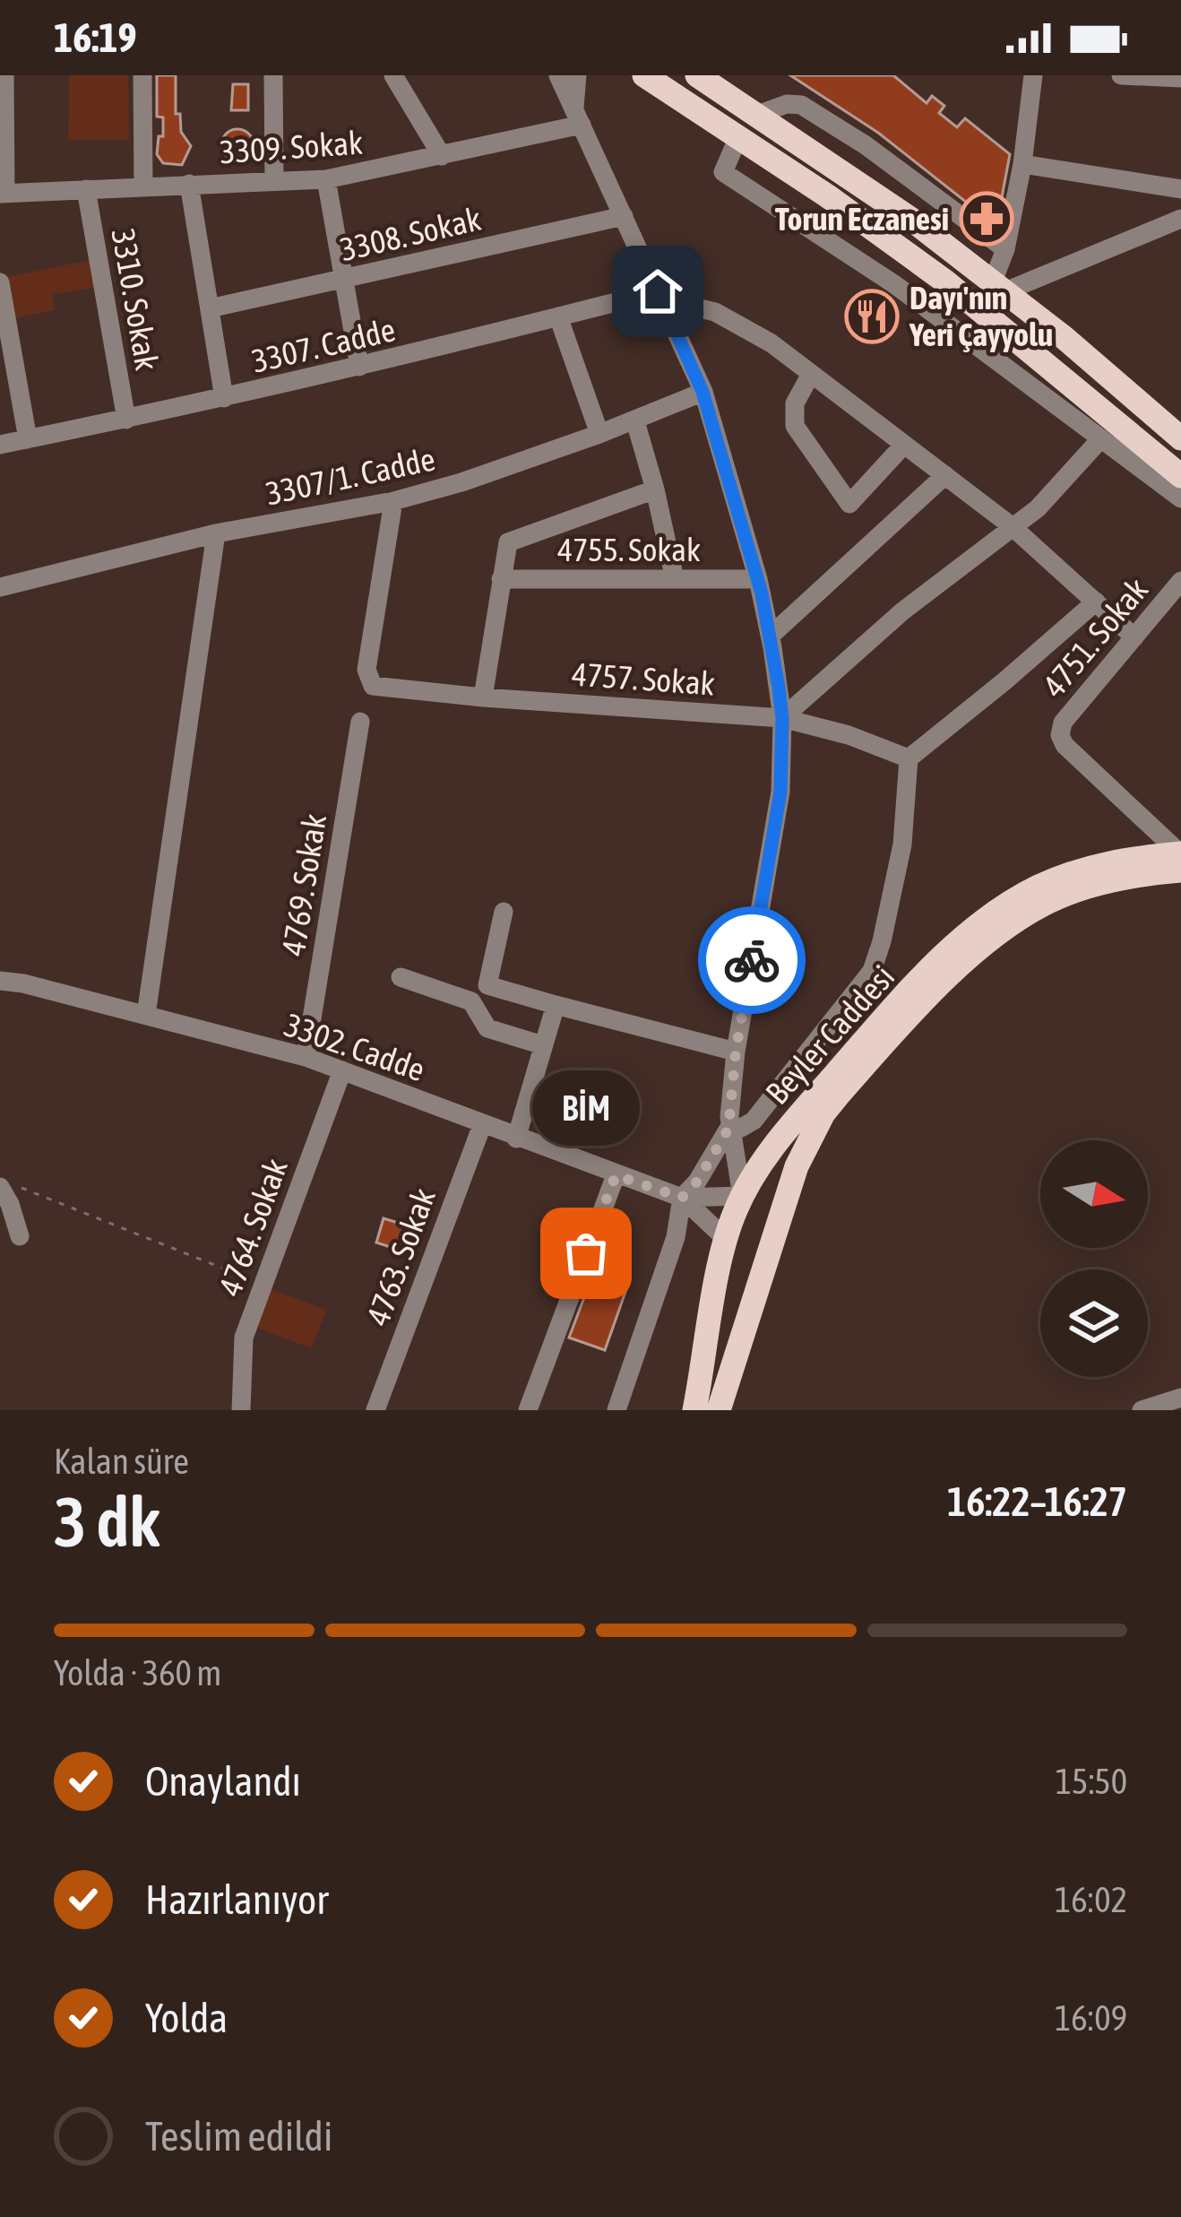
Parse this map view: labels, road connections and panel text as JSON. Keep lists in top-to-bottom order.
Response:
{
  "streets": {
    "main road": ["Beyler Caddesi"],
    "street": [
      "3309. Sokak",
      "3308. Sokak",
      "3310. Sokak",
      "3307. Cadde",
      "3307/1. Cadde",
      "4755. Sokak",
      "4751. Sokak",
      "4757. Sokak",
      "4769. Sokak",
      "3302. Cadde",
      "4764. Sokak",
      "4763. Sokak"
    ]
  },
  "crossings": [
    ["3309. Sokak", "3310. Sokak"],
    ["3310. Sokak", "3307. Cadde"],
    ["3307/1. Cadde", "4757. Sokak"],
    ["4751. Sokak", "Beyler Caddesi"],
    ["4769. Sokak", "3302. Cadde"],
    ["Beyler Caddesi", "3302. Cadde"],
    ["3302. Cadde", "4764. Sokak"],
    ["3302. Cadde", "4763. Sokak"]
  ],
  "places": {
    "pharmacy": ["Torun Eczanesi"],
    "restaurant": ["Dayı'nın Yeri Çayyolu"],
    "other": ["BİM"]
  },
  "north": "right",
  "page": {
    "status": "16:19",
    "bubble": "BİM",
    "heading": ["3 dk", "Kalan süre", "16:22–16:27"],
    "bar": "Yolda · 360 m",
    "list": [
      ["Onaylandı", "15:50"],
      ["Hazırlanıyor", "16:02"],
      ["Yolda", "16:09"],
      "Teslim edildi"
    ]
  }
}
